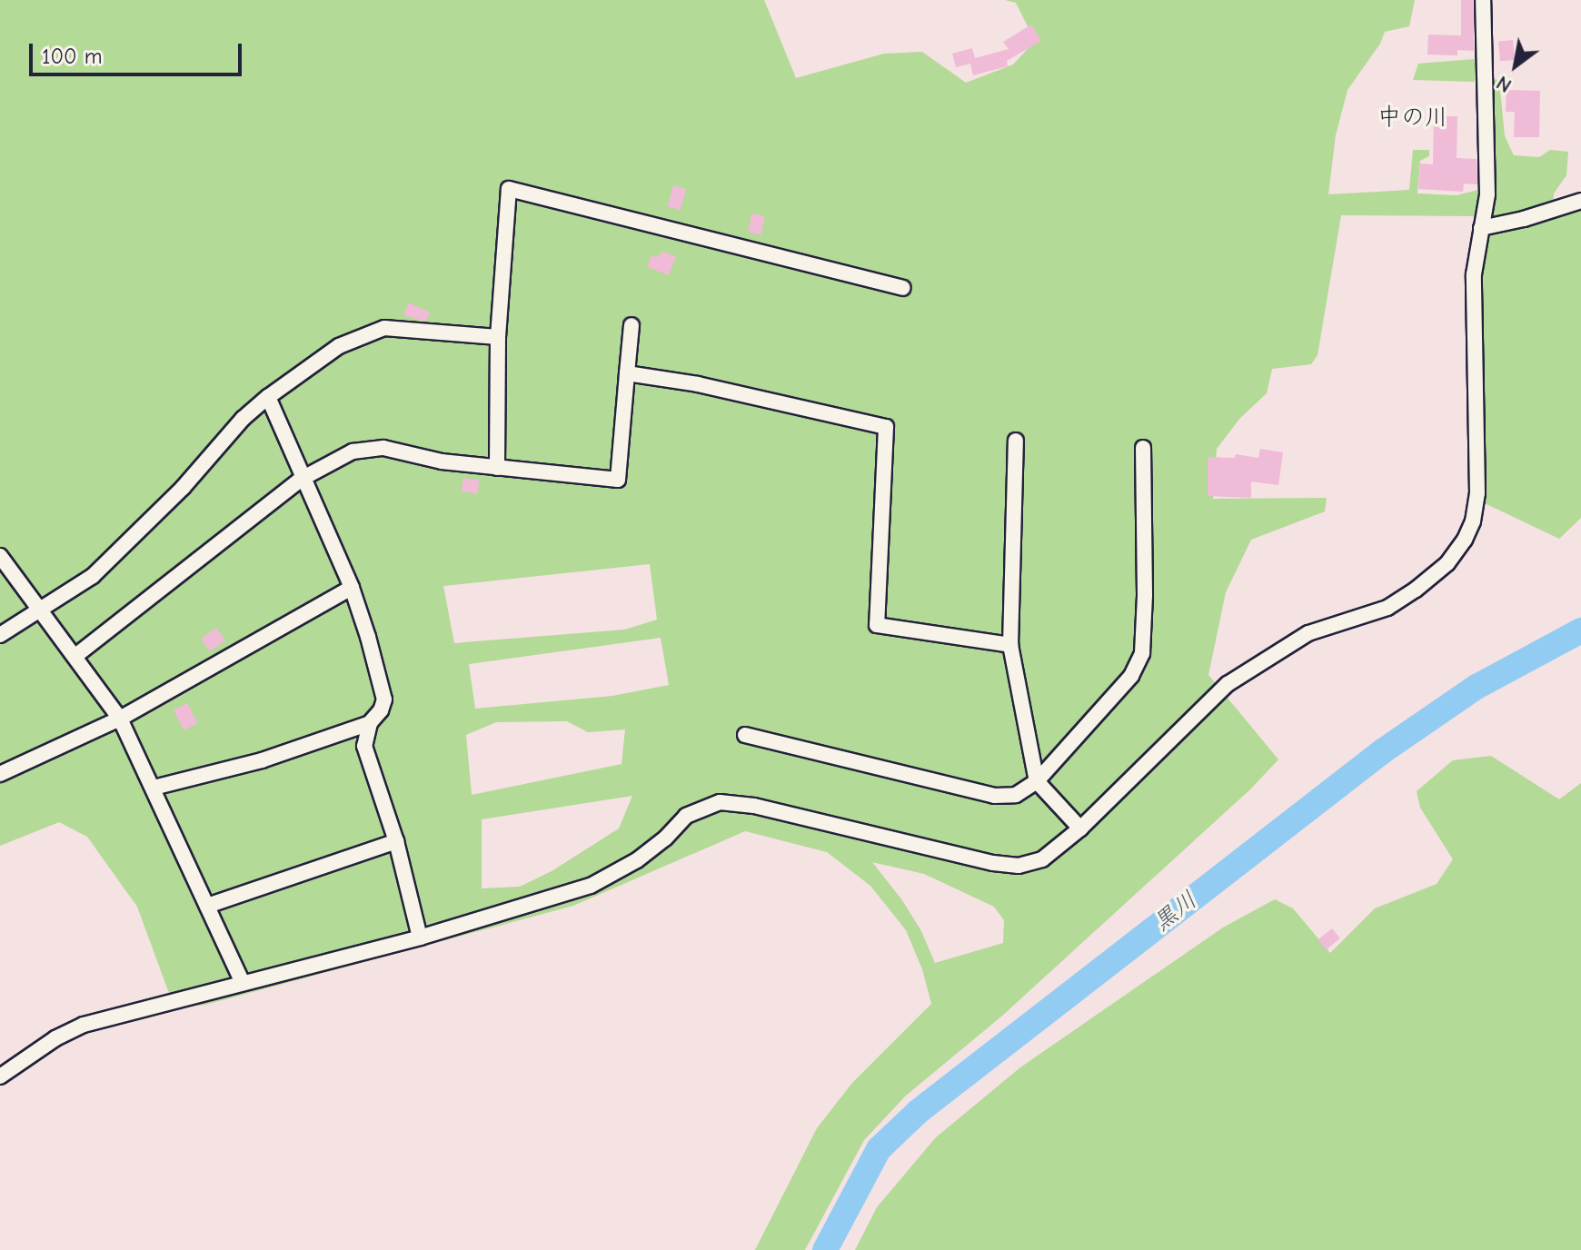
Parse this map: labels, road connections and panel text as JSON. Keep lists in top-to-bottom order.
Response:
{
  "districts": ["中の川"],
  "water": ["黒川"],
  "scale_bar": "100 m",
  "north": "bottom left"
}
